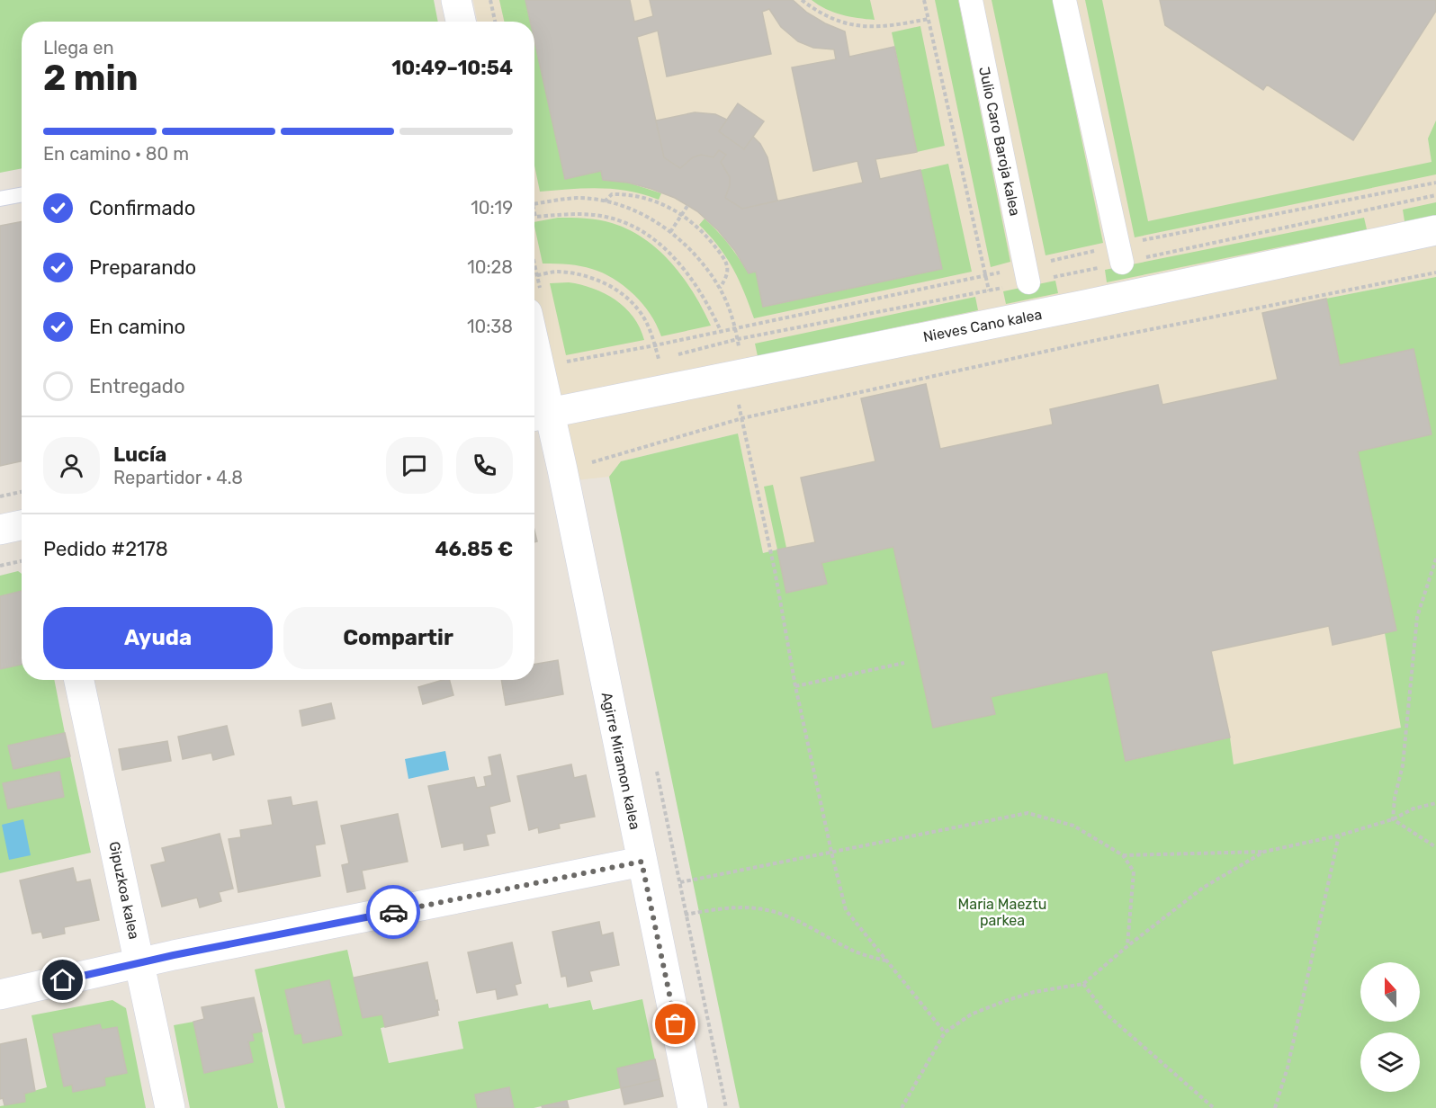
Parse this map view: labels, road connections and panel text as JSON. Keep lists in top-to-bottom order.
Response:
{
  "streets": {
    "street": [
      "Julio Caro Baroja kalea",
      "Nieves Cano kalea",
      "Agirre Miramon kalea",
      "Gipuzkoa kalea"
    ]
  },
  "crossings": [
    ["Nieves Cano kalea", "Agirre Miramon kalea"]
  ],
  "parks": ["Maria Maeztu parkea"],
  "north": "top",
  "page": {
    "heading": ["2 min", "Llega en", "10:49–10:54"],
    "panel": [
      "Lucía",
      "Repartidor · 4.8",
      "Pedido #2178",
      "46.85 €"
    ],
    "bar": "En camino · 80 m",
    "list": [
      ["Confirmado", "10:19"],
      ["Preparando", "10:28"],
      ["En camino", "10:38"],
      "Entregado"
    ],
    "buttons": ["Ayuda", "Compartir"]
  }
}
